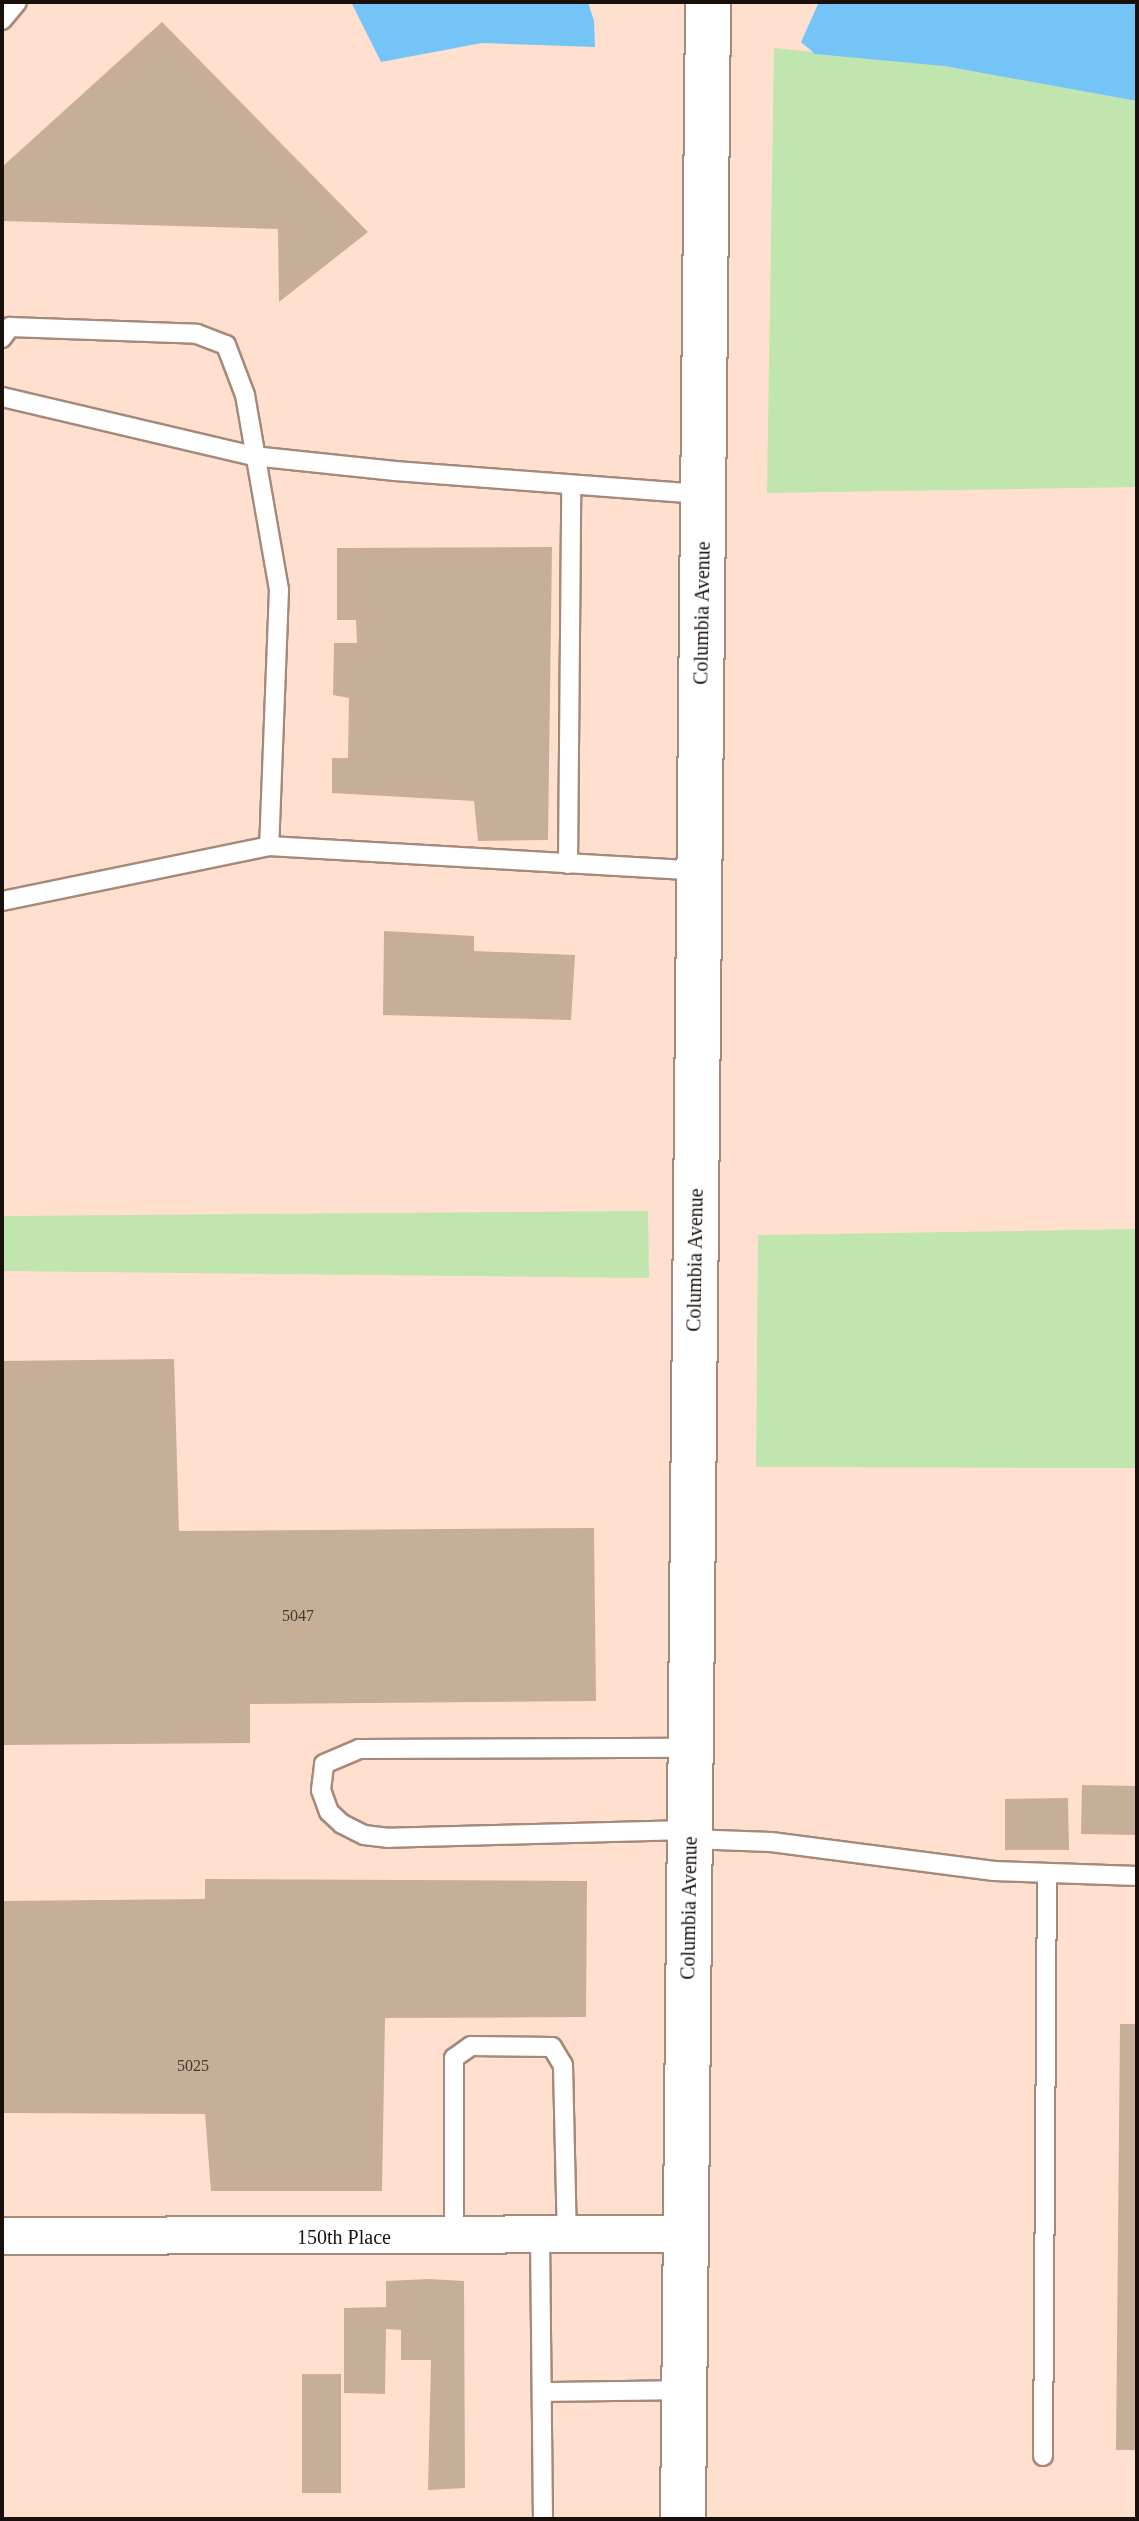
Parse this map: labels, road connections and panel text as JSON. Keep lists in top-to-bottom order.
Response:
{
  "streets": {
    "street": ["Columbia Avenue", "150th Place"]
  },
  "crossings": [
    ["Columbia Avenue", "150th Place"]
  ],
  "house_numbers": ["5047", "5025"]
}
